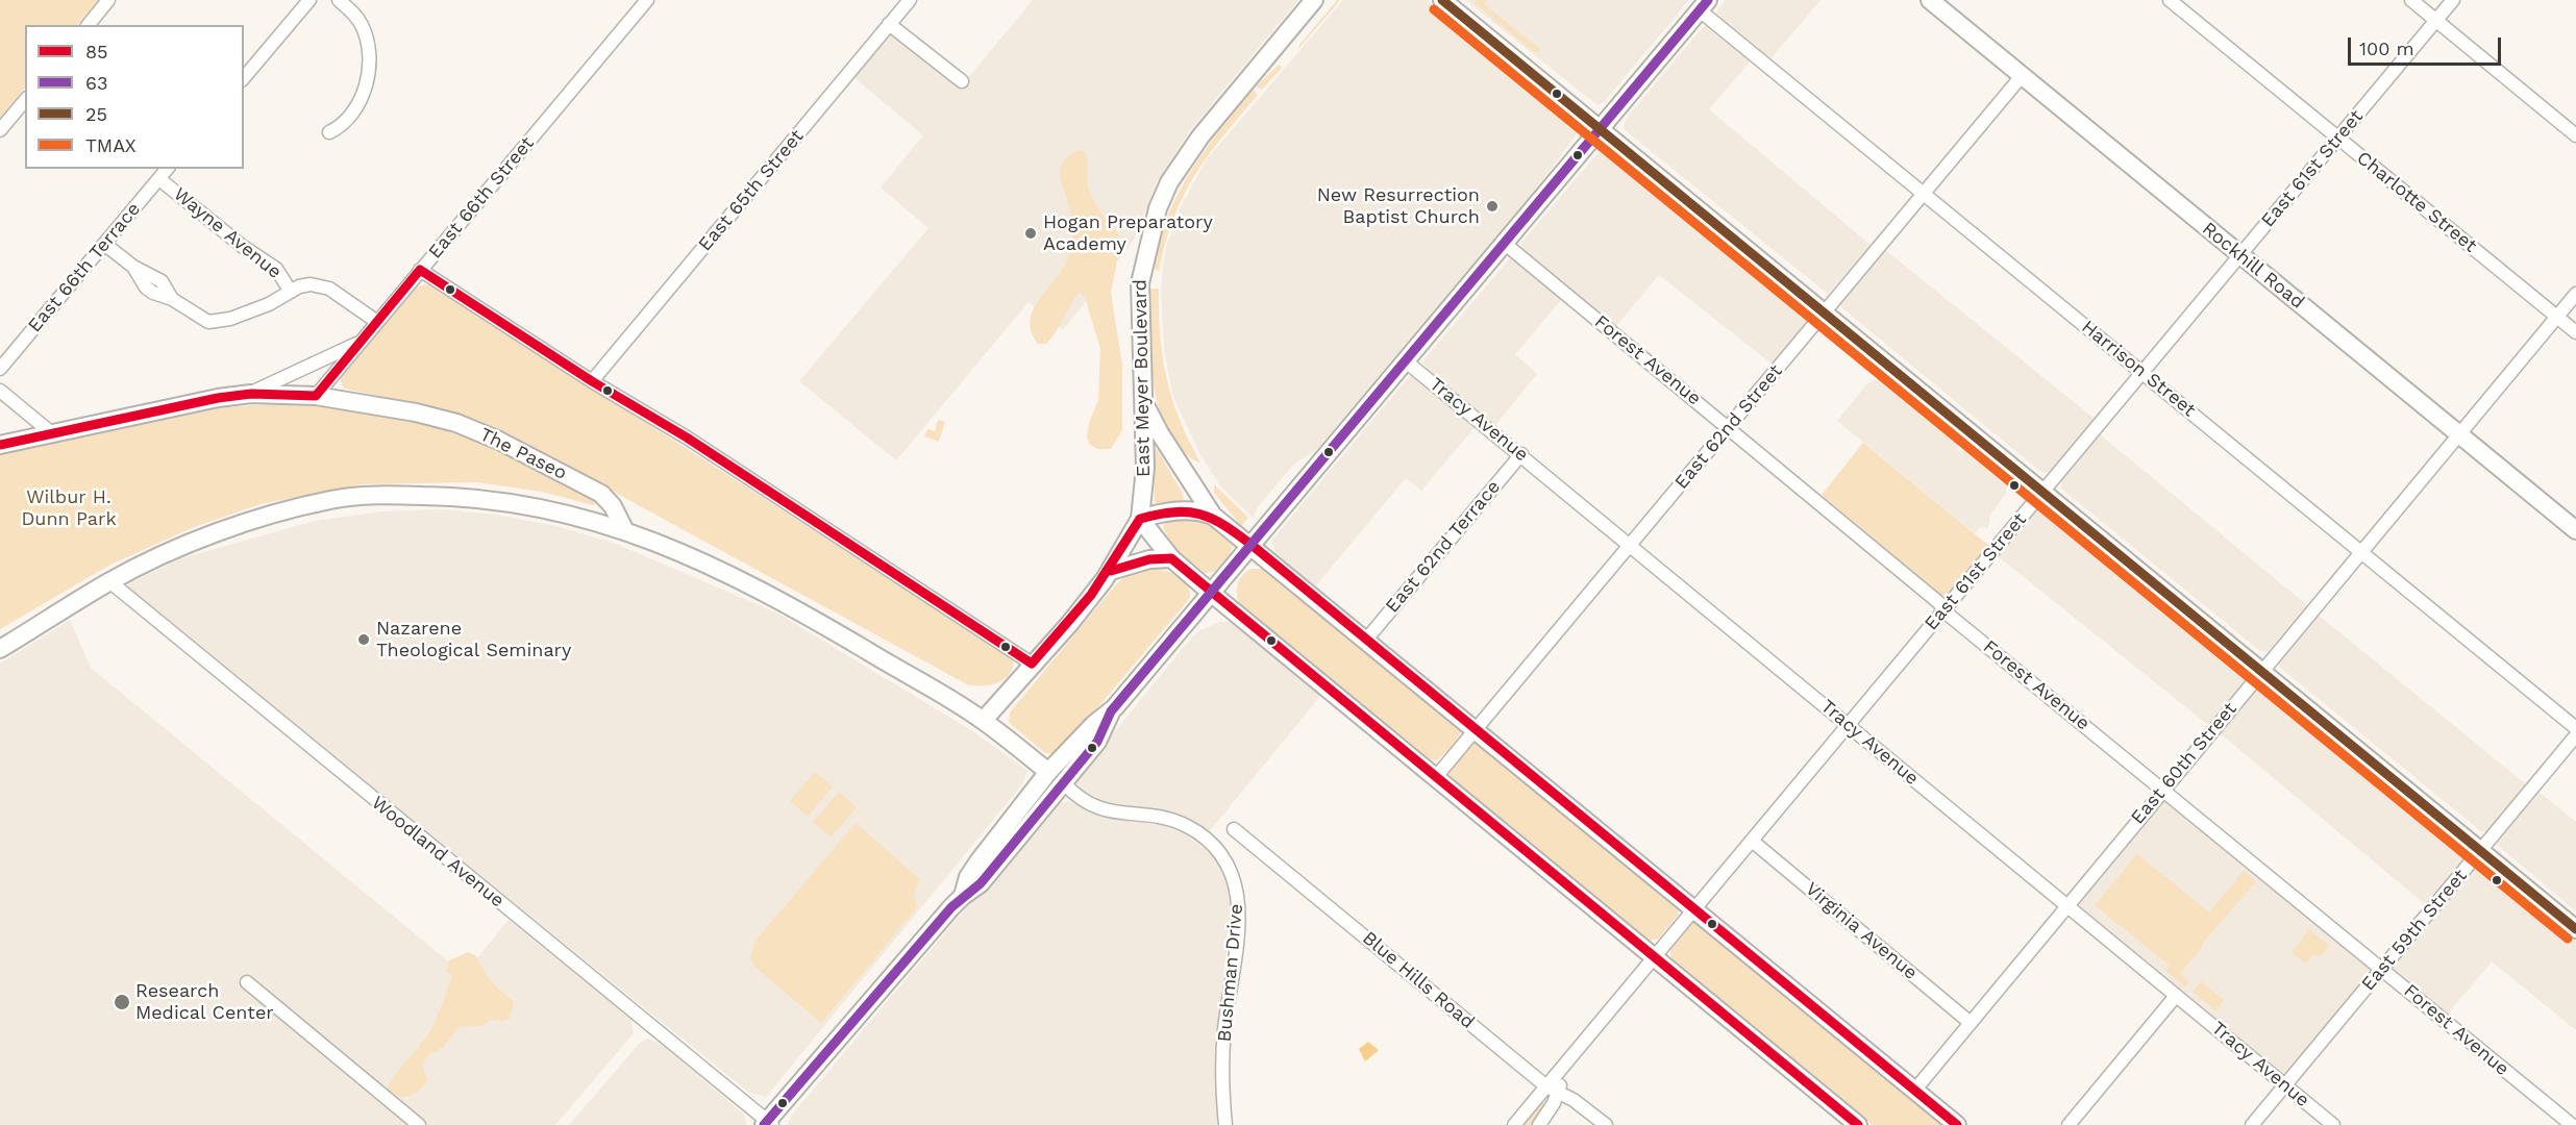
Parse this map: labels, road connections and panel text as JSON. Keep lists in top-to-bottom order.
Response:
{
  "streets": {
    "main road": ["Rockhill Road", "East Meyer Boulevard", "The Paseo"],
    "street": [
      "East 61st Street",
      "East 65th Street",
      "East 66th Street",
      "Charlotte Street",
      "Wayne Avenue",
      "East 66th Terrace",
      "Forest Avenue",
      "Harrison Street",
      "Tracy Avenue",
      "East 62nd Street",
      "East 62nd Terrace",
      "East 60th Street",
      "Woodland Avenue",
      "East 59th Street",
      "Virginia Avenue",
      "Bushman Drive",
      "Blue Hills Road"
    ]
  },
  "crossings": [
    ["East 61st Street", "Charlotte Street"],
    ["East 61st Street", "Rockhill Road"],
    ["East 61st Street", "Forest Avenue"],
    ["East 61st Street", "Harrison Street"],
    ["East 61st Street", "Tracy Avenue"],
    ["East 61st Street", "Virginia Avenue"],
    ["East 61st Street", "Blue Hills Road"],
    ["East 66th Street", "The Paseo"],
    ["Charlotte Street", "East 60th Street"],
    ["Wayne Avenue", "East 66th Terrace"],
    ["Rockhill Road", "East 62nd Street"],
    ["Rockhill Road", "East 60th Street"],
    ["Forest Avenue", "East 62nd Street"],
    ["Forest Avenue", "East 60th Street"],
    ["Forest Avenue", "East 59th Street"],
    ["Harrison Street", "East 62nd Street"],
    ["Harrison Street", "East 60th Street"],
    ["Tracy Avenue", "East 62nd Street"],
    ["Tracy Avenue", "East 62nd Terrace"],
    ["Tracy Avenue", "East 60th Street"],
    ["Tracy Avenue", "East 59th Street"],
    ["East 60th Street", "Virginia Avenue"]
  ],
  "parks": ["Wilbur H. Dunn Park"],
  "places": [
    "New Resurrection Baptist Church",
    "Hogan Preparatory Academy",
    "Nazarene Theological Seminary",
    "Research Medical Center"
  ],
  "lines": [
    "transit line 63",
    "transit line 25",
    "transit line TMAX",
    "transit line 85"
  ],
  "legend": [
    "85",
    "63",
    "25",
    "TMAX"
  ],
  "scale_bar": "100 m"
}
